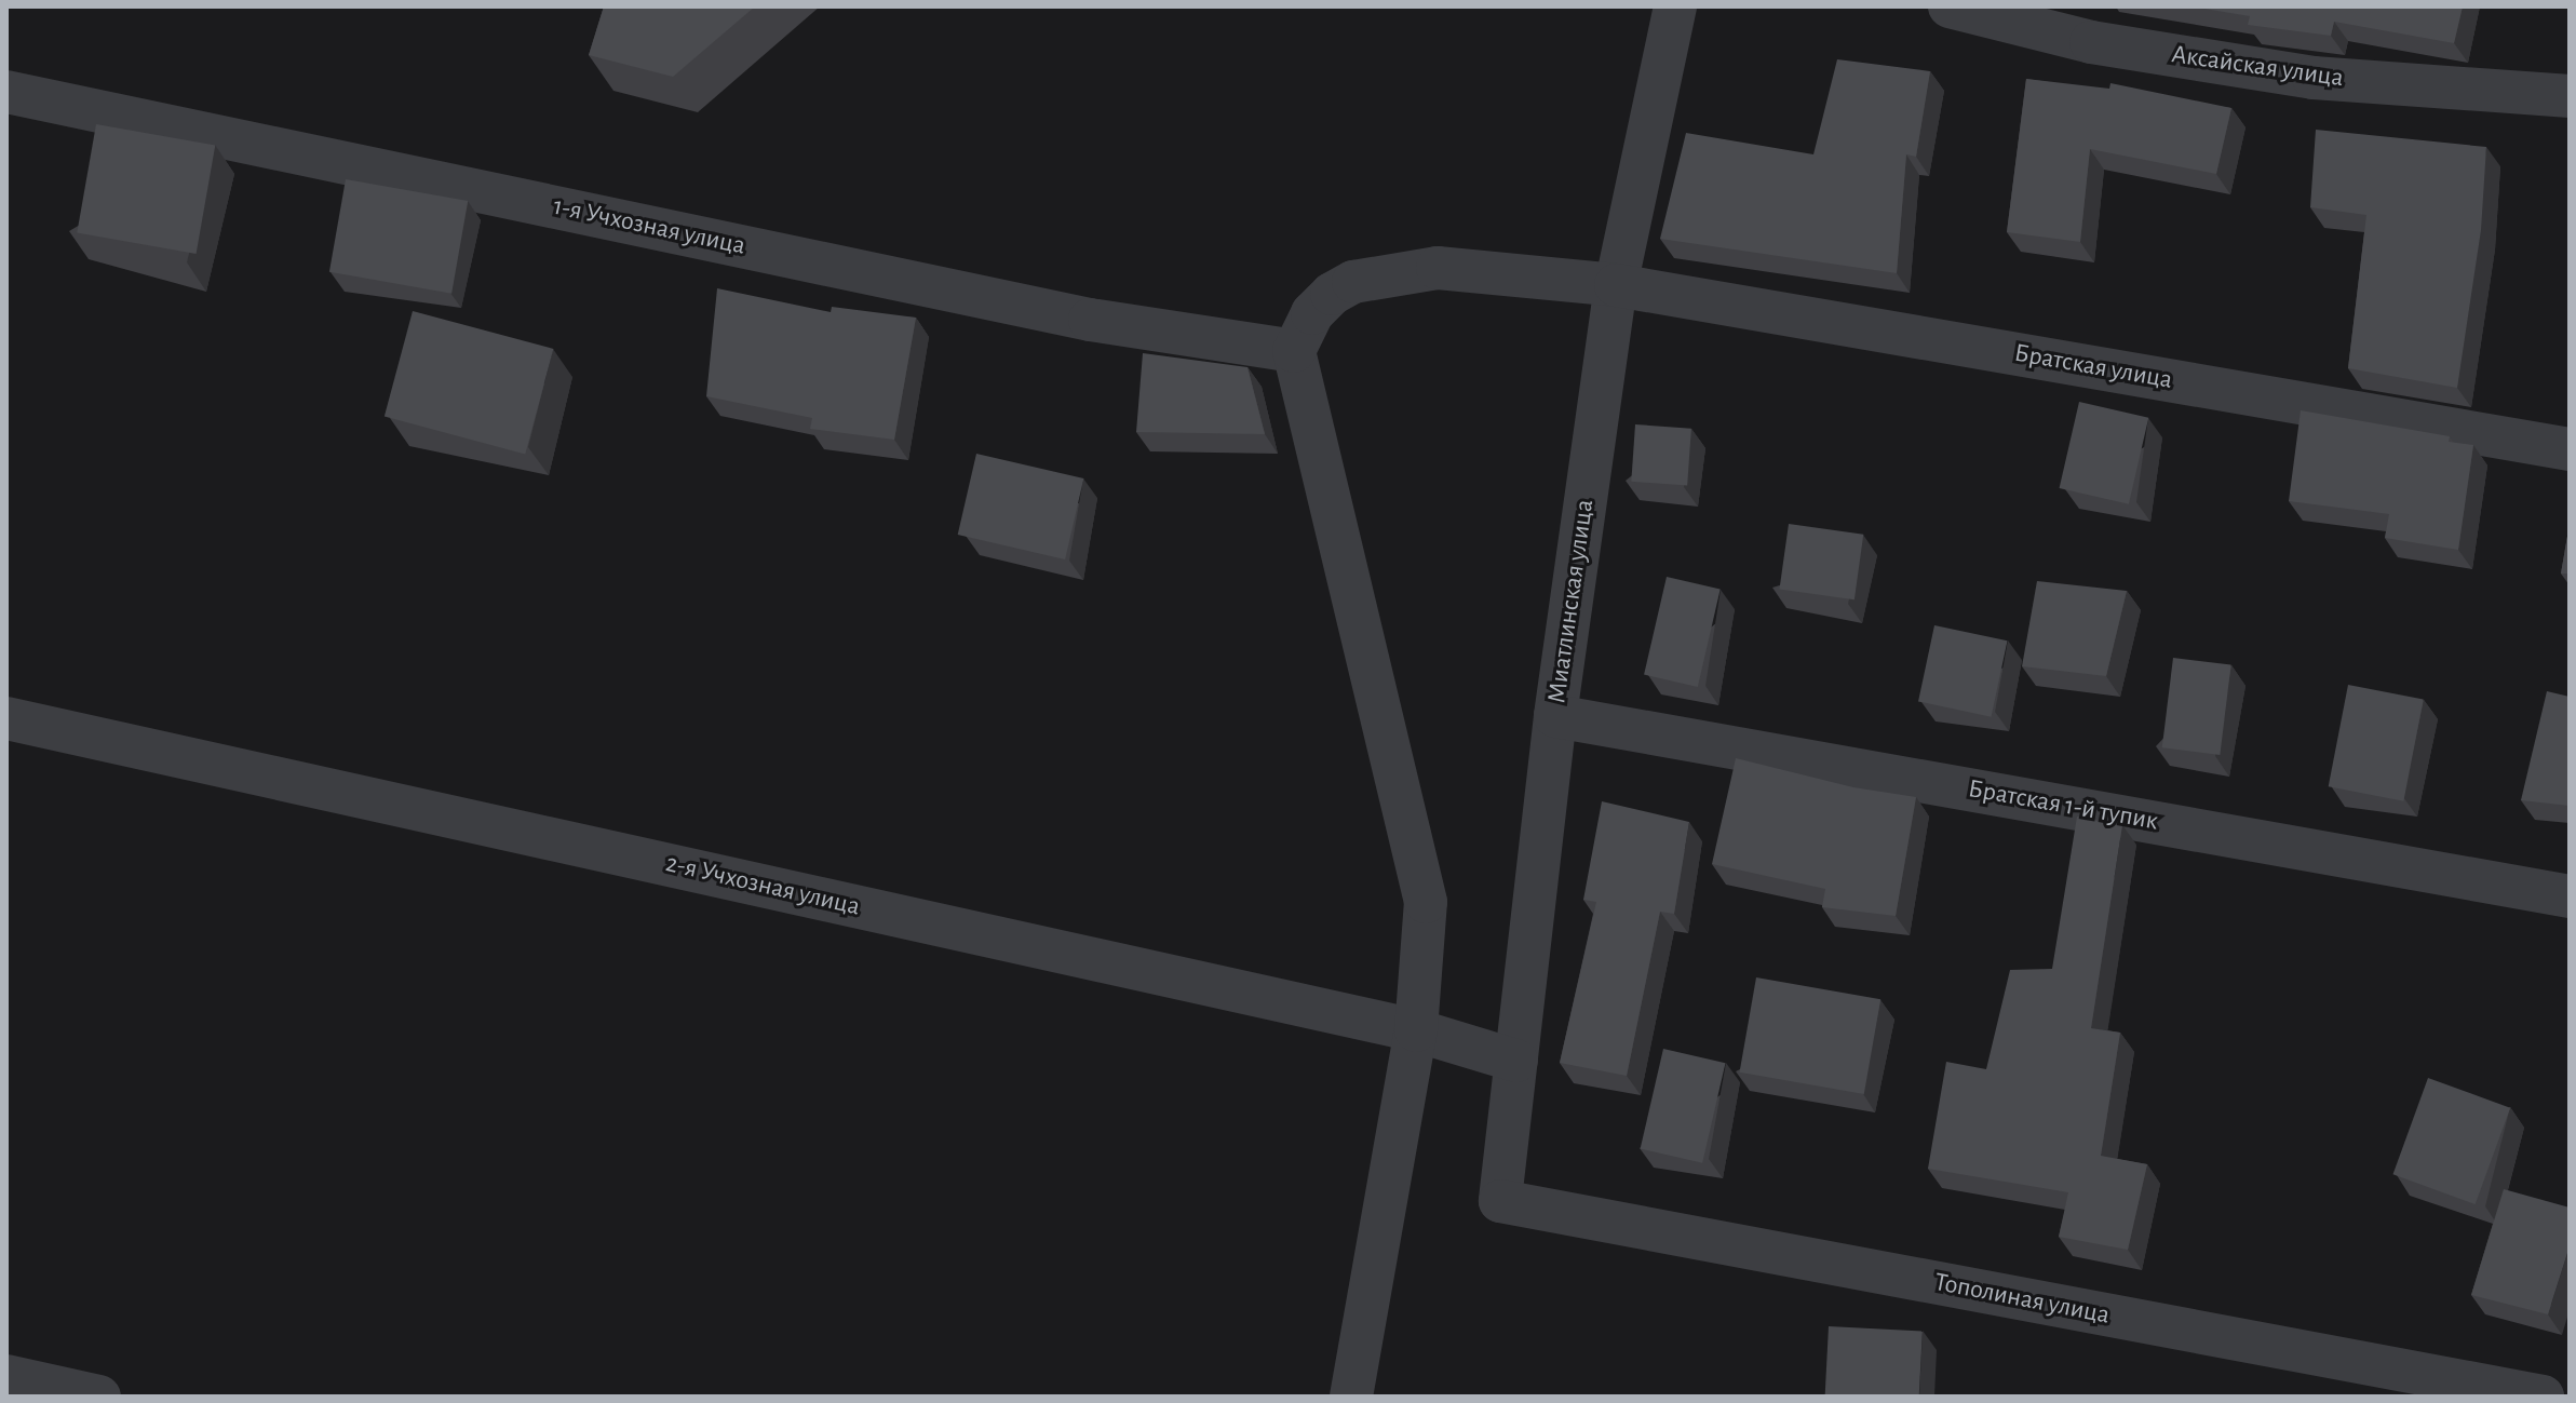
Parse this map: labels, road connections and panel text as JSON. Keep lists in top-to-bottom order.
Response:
{
  "streets": {
    "street": [
      "Аксайская улица",
      "1-я Учхозная улица",
      "Братская улица",
      "Миатлинская улица",
      "Братская 1-й тупик",
      "2-я Учхозная улица",
      "Тополиная улица"
    ]
  },
  "crossings": [
    ["1-я Учхозная улица", "Братская улица"],
    ["Братская улица", "Миатлинская улица"],
    ["Миатлинская улица", "Братская 1-й тупик"],
    ["Миатлинская улица", "2-я Учхозная улица"],
    ["Миатлинская улица", "Тополиная улица"]
  ]
}
